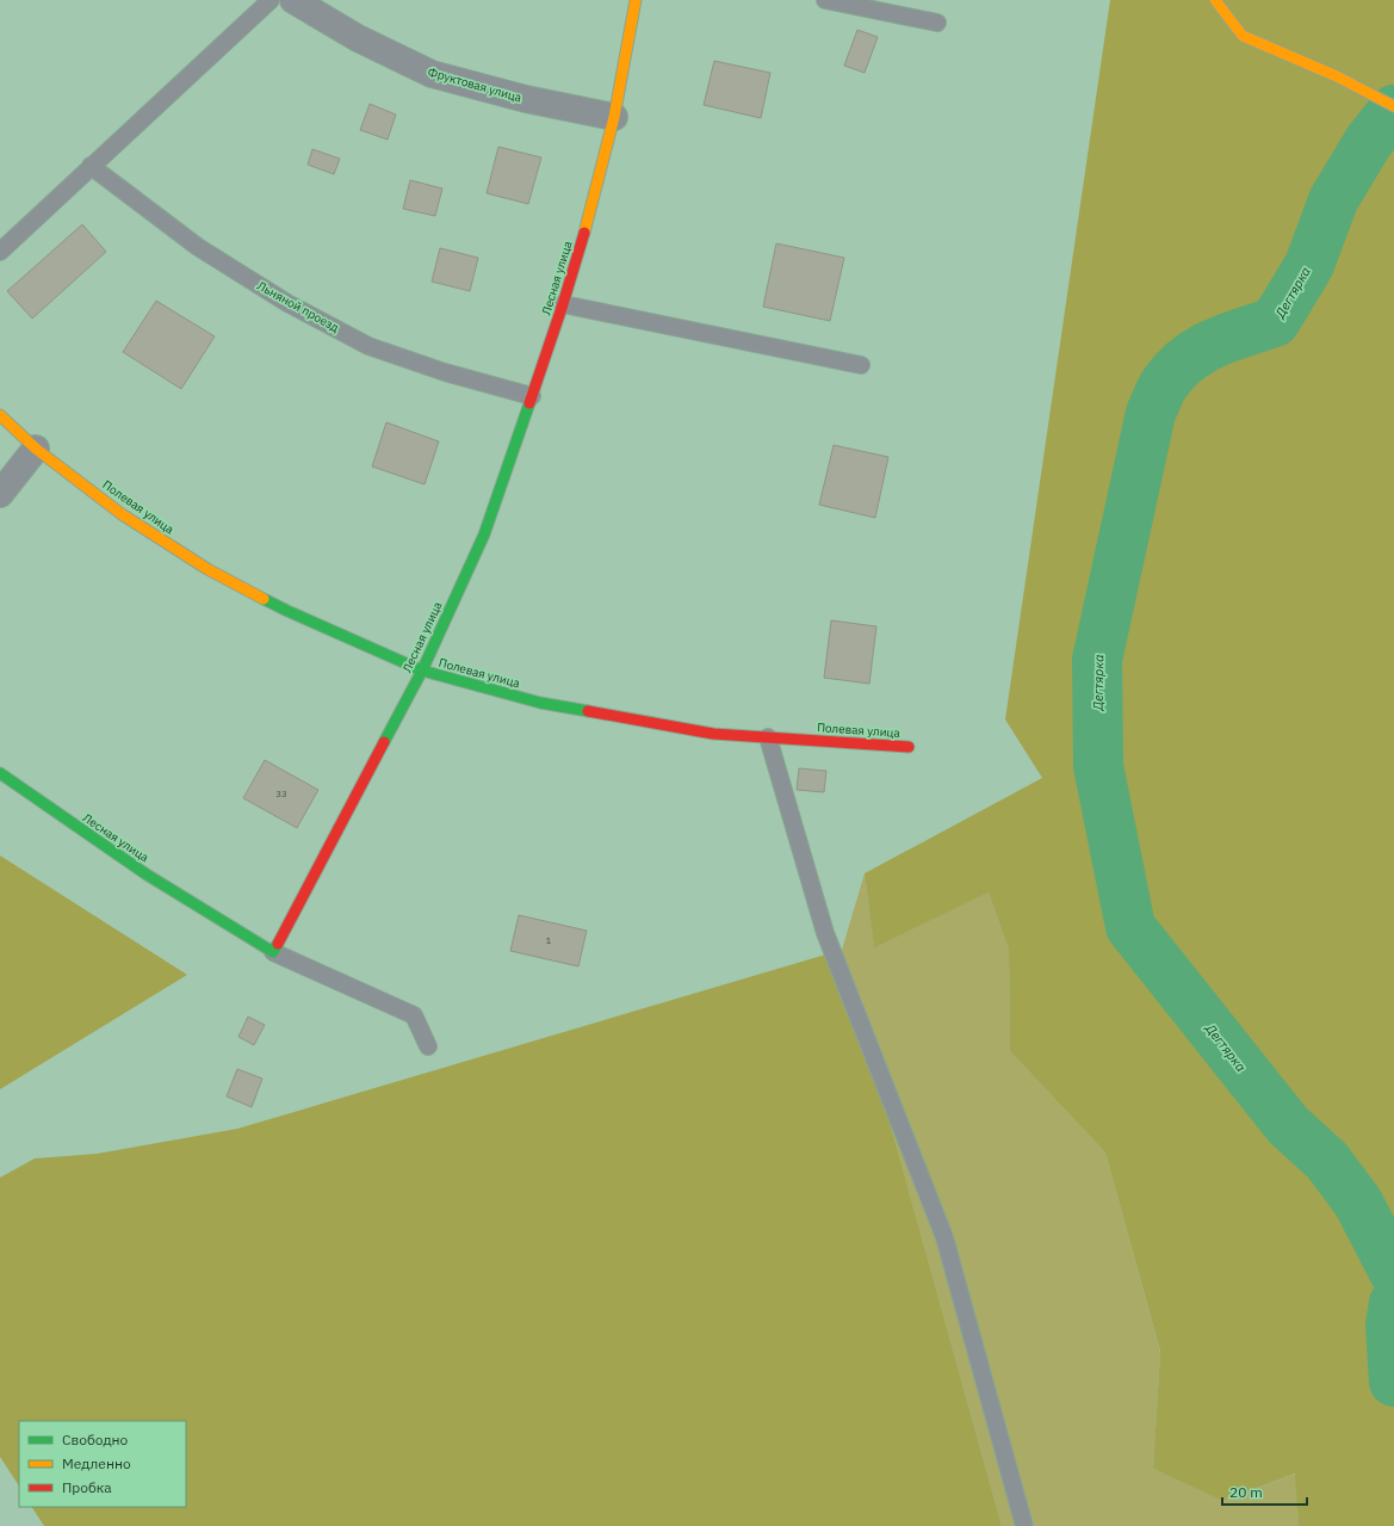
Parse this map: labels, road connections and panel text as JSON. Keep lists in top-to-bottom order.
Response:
{
  "streets": {
    "street": ["Фруктовая улица", "Лесная улица", "Полевая улица"],
    "lane": ["Льняной проезд"]
  },
  "crossings": [
    ["Фруктовая улица", "Лесная улица"],
    ["Лесная улица", "Льняной проезд"],
    ["Лесная улица", "Полевая улица"]
  ],
  "water": ["Дегтярка"],
  "house_numbers": ["33", "1"],
  "legend": ["Свободно", "Медленно", "Пробка"],
  "scale_bar": "20 m"
}
